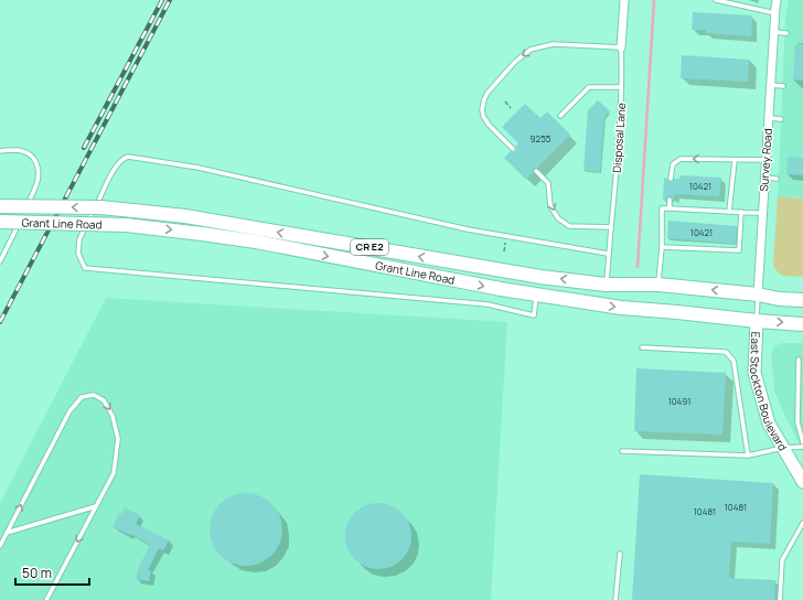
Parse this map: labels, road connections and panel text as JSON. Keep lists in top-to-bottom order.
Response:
{
  "streets": {
    "main road": ["Grant Line Road", "CR E2", "East Stockton Boulevard"],
    "street": ["Disposal Lane", "Survey Road"]
  },
  "crossings": [
    ["Disposal Lane", "Grant Line Road"],
    ["Survey Road", "Grant Line Road"],
    ["Survey Road", "East Stockton Boulevard"],
    ["Grant Line Road", "East Stockton Boulevard"]
  ],
  "house_numbers": [
    "9255",
    "10421",
    "10421",
    "10491",
    "10481",
    "10481"
  ],
  "scale_bar": "50 m"
}
